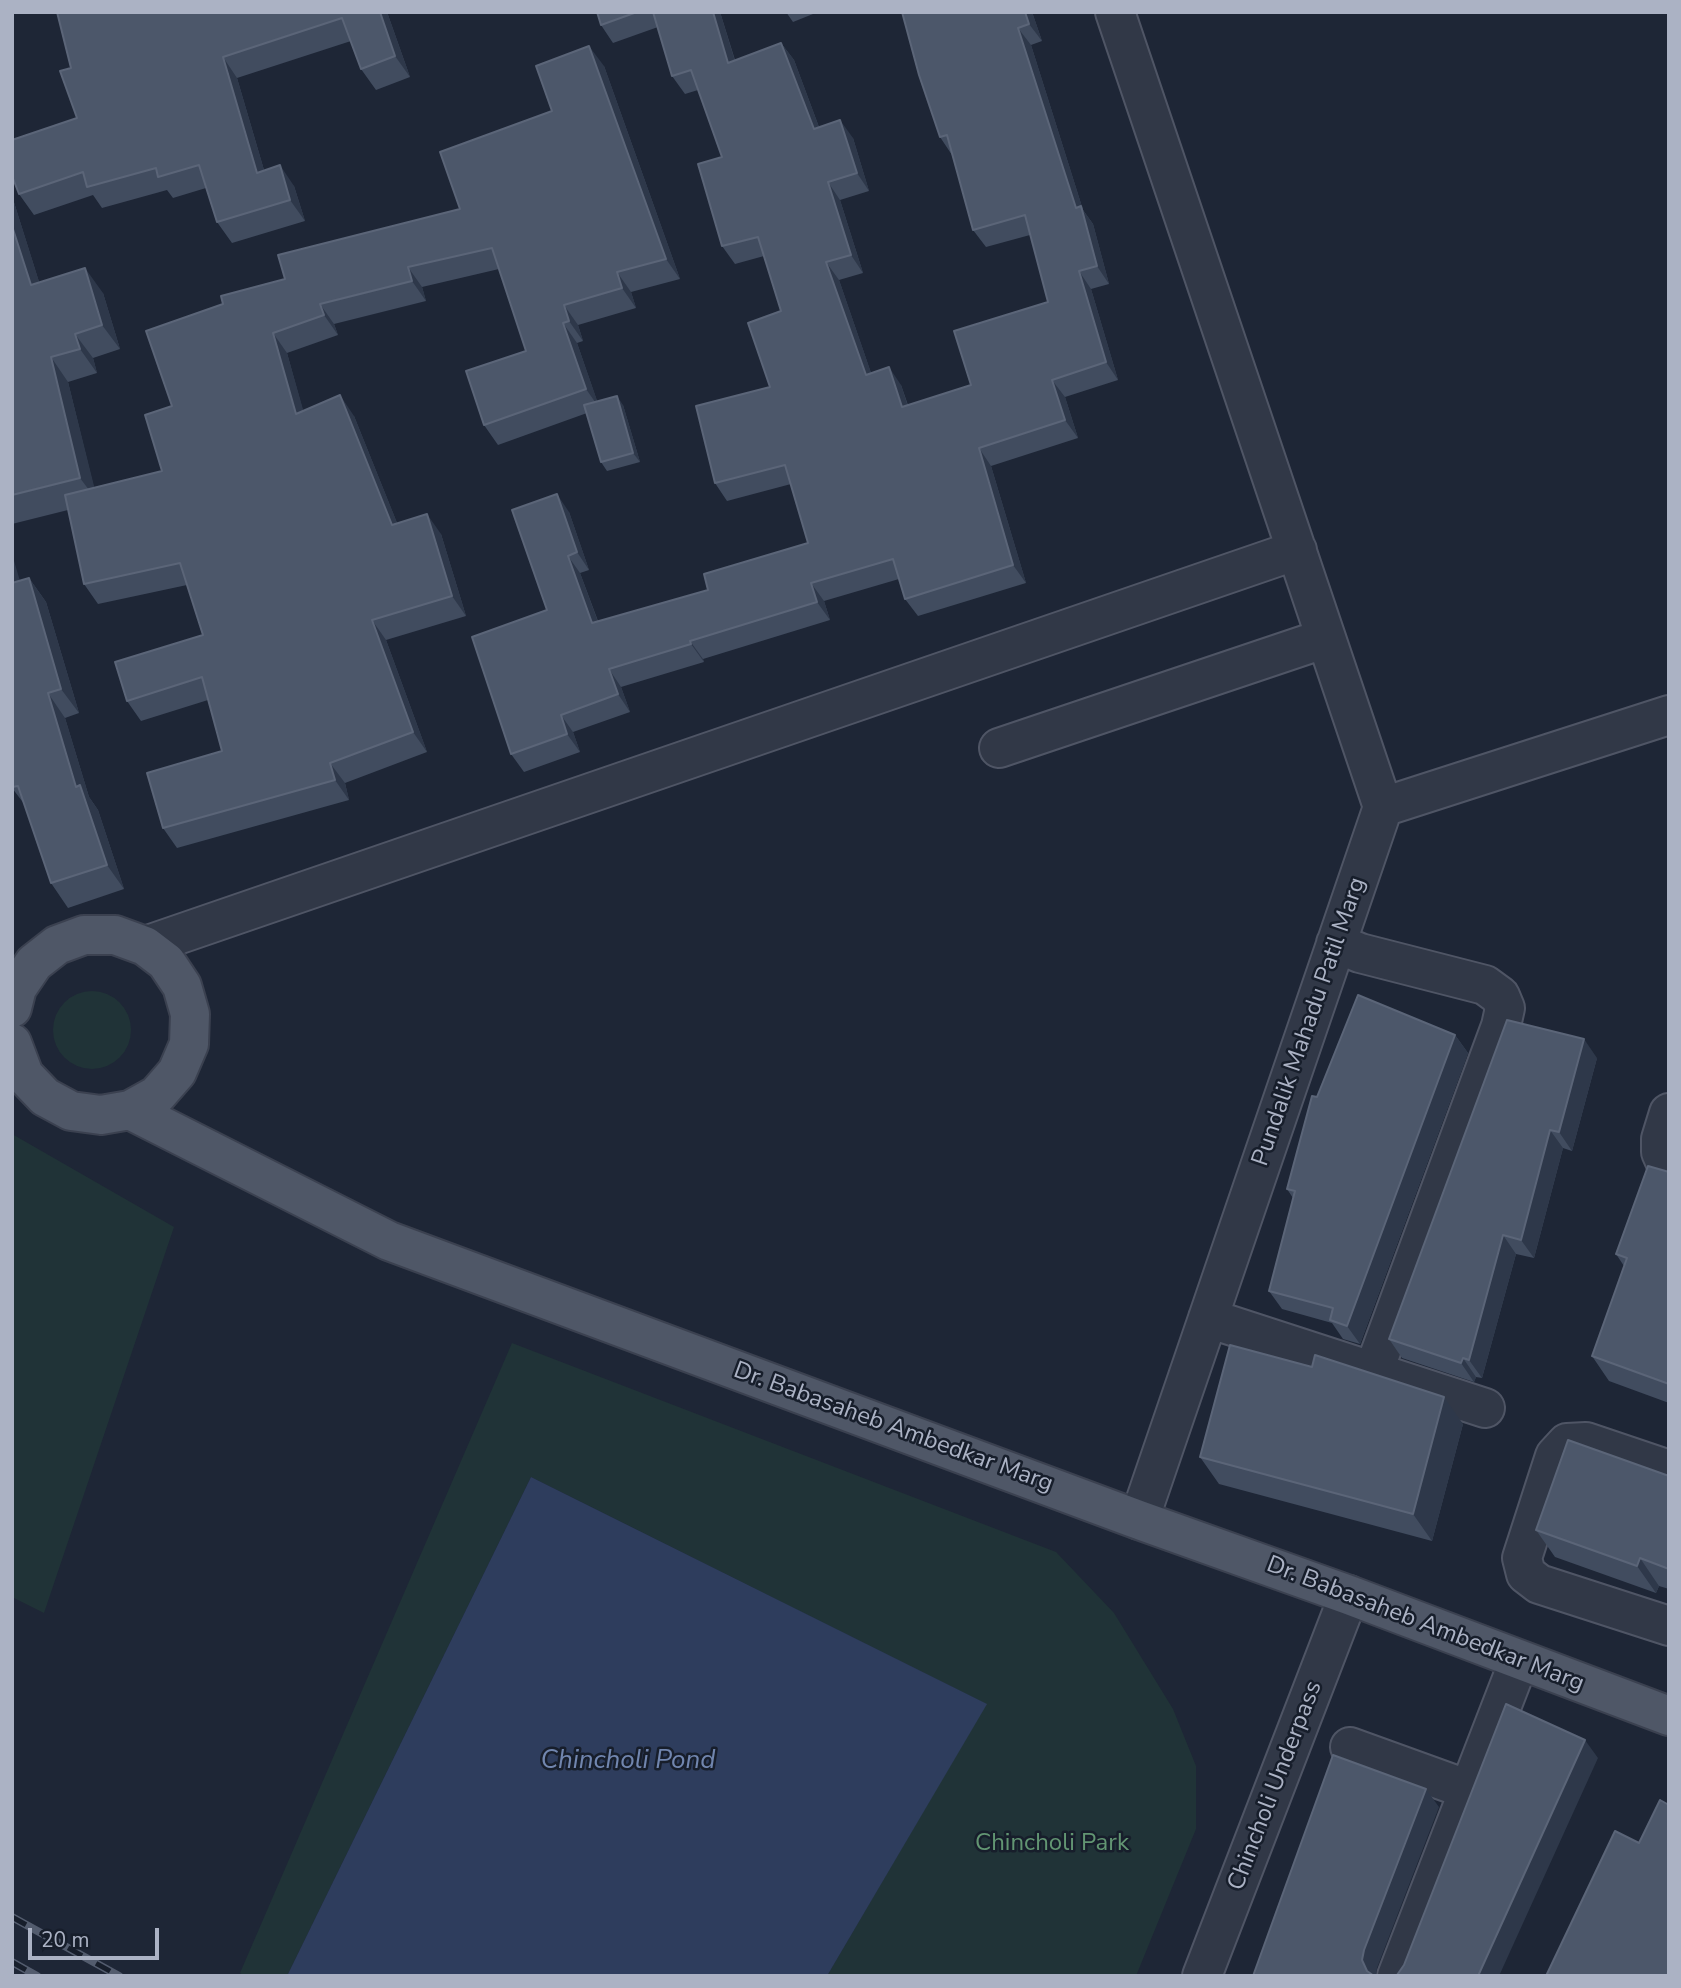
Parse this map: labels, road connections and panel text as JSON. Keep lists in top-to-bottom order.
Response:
{
  "streets": {
    "main road": ["Dr. Babasaheb Ambedkar Marg"],
    "street": ["Pundalik Mahadu Patil Marg", "Chincholi Underpass"]
  },
  "crossings": [
    ["Pundalik Mahadu Patil Marg", "Dr. Babasaheb Ambedkar Marg"],
    ["Dr. Babasaheb Ambedkar Marg", "Chincholi Underpass"]
  ],
  "water": ["Chincholi Pond"],
  "parks": ["Chincholi Park"],
  "scale_bar": "20 m"
}
